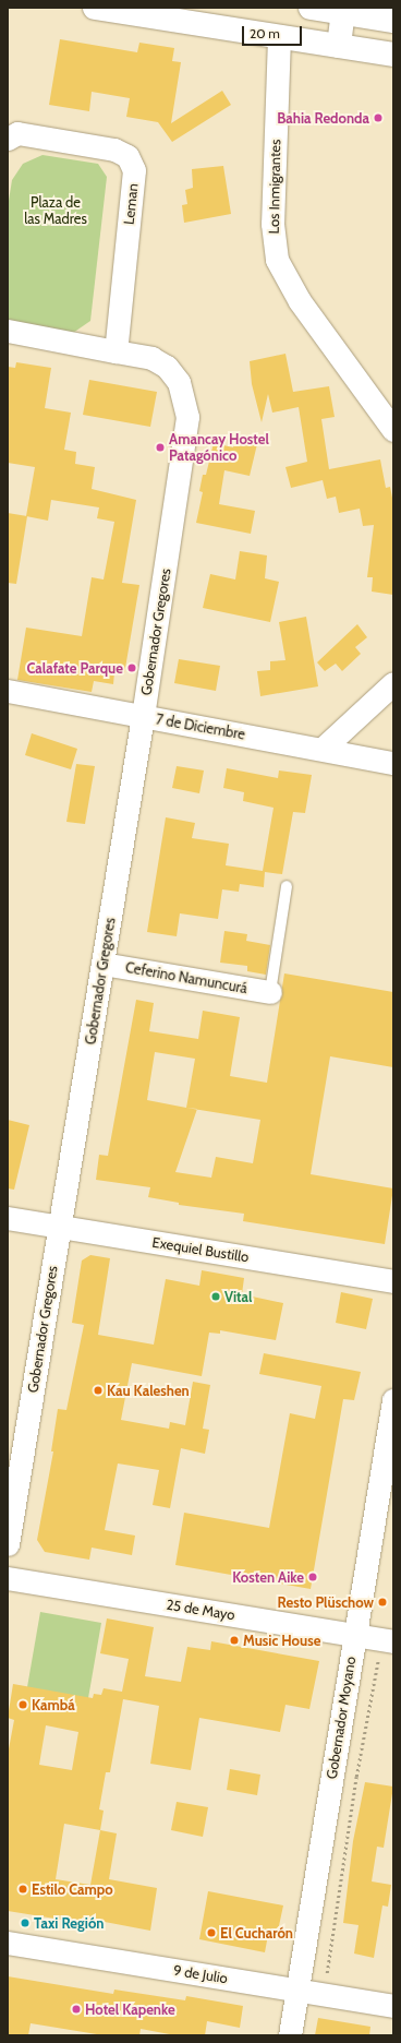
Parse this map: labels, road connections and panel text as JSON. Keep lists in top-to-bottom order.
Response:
{
  "streets": {
    "street": [
      "Los Inmigrantes",
      "Leman",
      "Gobernador Gregores",
      "7 de Diciembre",
      "Ceferino Namuncurá",
      "Exequiel Bustillo",
      "25 de Mayo",
      "Gobernador Moyano",
      "9 de Julio"
    ]
  },
  "crossings": [
    ["Leman", "Gobernador Gregores"],
    ["Gobernador Gregores", "7 de Diciembre"],
    ["Gobernador Gregores", "Ceferino Namuncurá"],
    ["Gobernador Gregores", "Exequiel Bustillo"],
    ["25 de Mayo", "Gobernador Moyano"],
    ["Gobernador Moyano", "9 de Julio"]
  ],
  "parks": ["Plaza de las Madres"],
  "places": [
    "Bahia Redonda",
    "Amancay Hostel Patagónico",
    "Calafate Parque",
    "Vital",
    "Kau Kaleshen",
    "Kosten Aike",
    "Resto Plüschow",
    "Music House",
    "Kambá",
    "Estilo Campo",
    "Taxi Región",
    "El Cucharón",
    "Hotel Kapenke"
  ],
  "scale_bar": "20 m"
}
